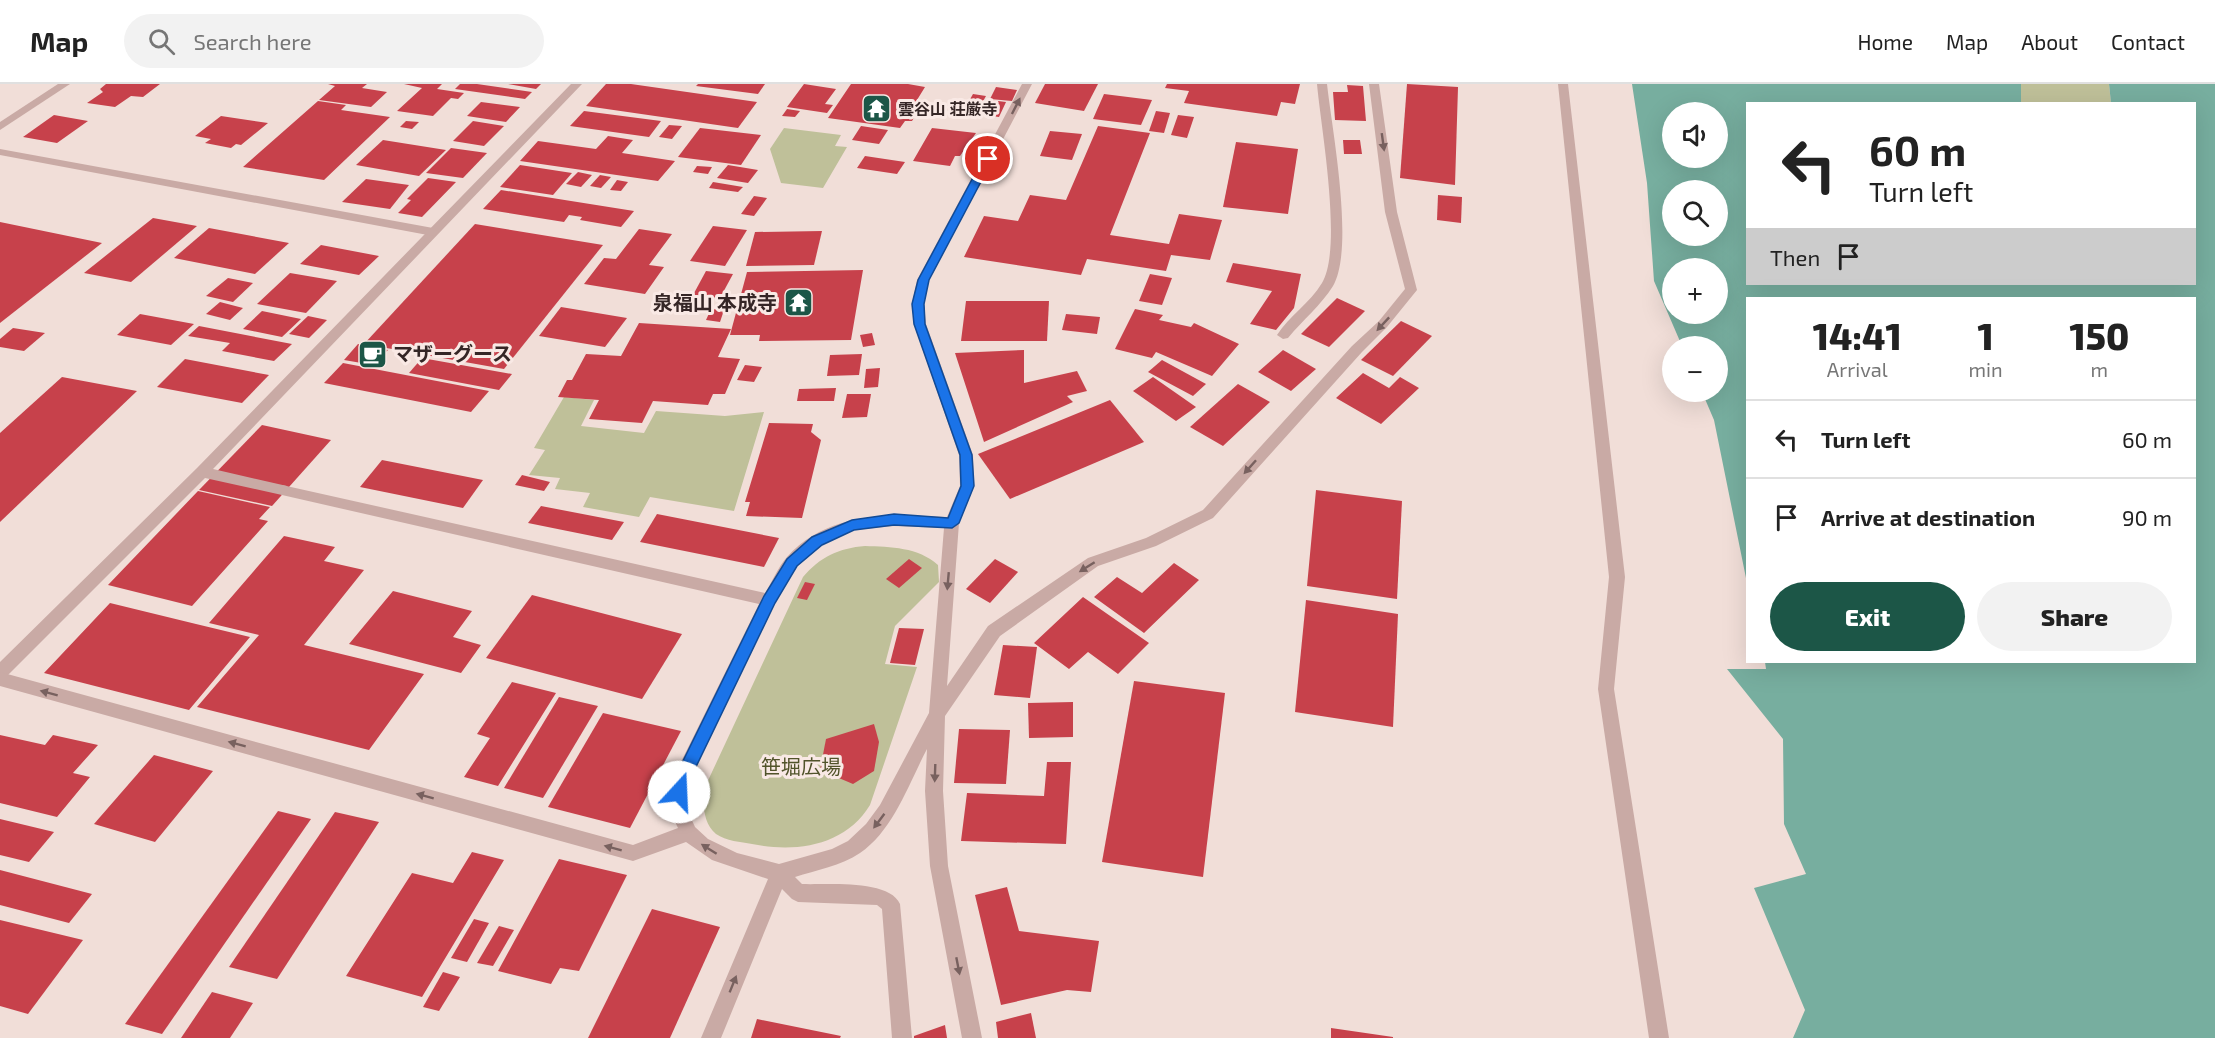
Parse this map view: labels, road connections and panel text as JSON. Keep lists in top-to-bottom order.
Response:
{
  "parks": ["笹堀広場"],
  "places": {
    "temple": ["雲谷山 荘厳寺", "泉福山 本成寺"],
    "cafe": ["マザーグース"]
  },
  "page": {
    "header": "Map",
    "search": "Search here",
    "nav": [
      "Home",
      "Map",
      "About",
      "Contact"
    ],
    "map_buttons": ["+", "−"],
    "turn": ["60 m", "Turn left"],
    "then": "Then",
    "eta": [
      "14:41",
      "Arrival",
      "1",
      "min",
      "150",
      "m"
    ],
    "list": [
      {
        "name": "Turn left",
        "value": "60 m"
      },
      {
        "name": "Arrive at destination",
        "value": "90 m"
      }
    ],
    "buttons": ["Exit", "Share"]
  }
}
